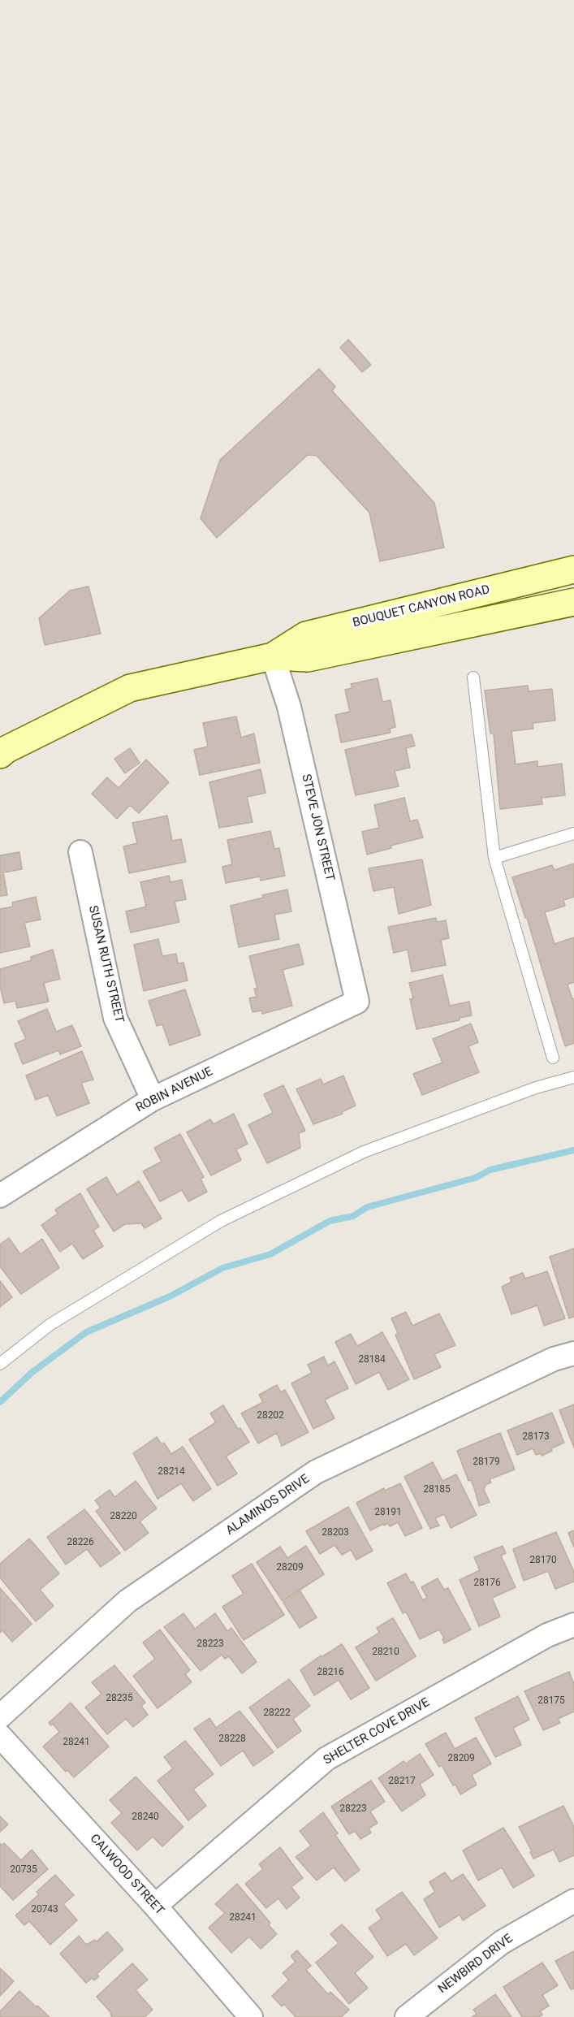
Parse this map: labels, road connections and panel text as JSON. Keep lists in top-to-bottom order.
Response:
{
  "streets": {
    "main road": ["BOUQUET CANYON ROAD"],
    "street": [
      "STEVE JON STREET",
      "SUSAN RUTH STREET",
      "ROBIN AVENUE",
      "ALAMINOS DRIVE",
      "SHELTER COVE DRIVE",
      "CALWOOD STREET",
      "NEWBIRD DRIVE"
    ]
  },
  "crossings": [
    ["BOUQUET CANYON ROAD", "STEVE JON STREET"],
    ["STEVE JON STREET", "ROBIN AVENUE"],
    ["SUSAN RUTH STREET", "ROBIN AVENUE"],
    ["SHELTER COVE DRIVE", "CALWOOD STREET"]
  ],
  "house_numbers": [
    "28184",
    "28202",
    "28173",
    "28179",
    "28214",
    "28185",
    "28191",
    "28220",
    "28203",
    "28226",
    "28170",
    "28209",
    "28176",
    "28223",
    "28210",
    "28216",
    "28235",
    "28175",
    "28222",
    "28228",
    "28241",
    "28209",
    "28217",
    "28223",
    "28240",
    "20735",
    "20743",
    "28241"
  ]
}
